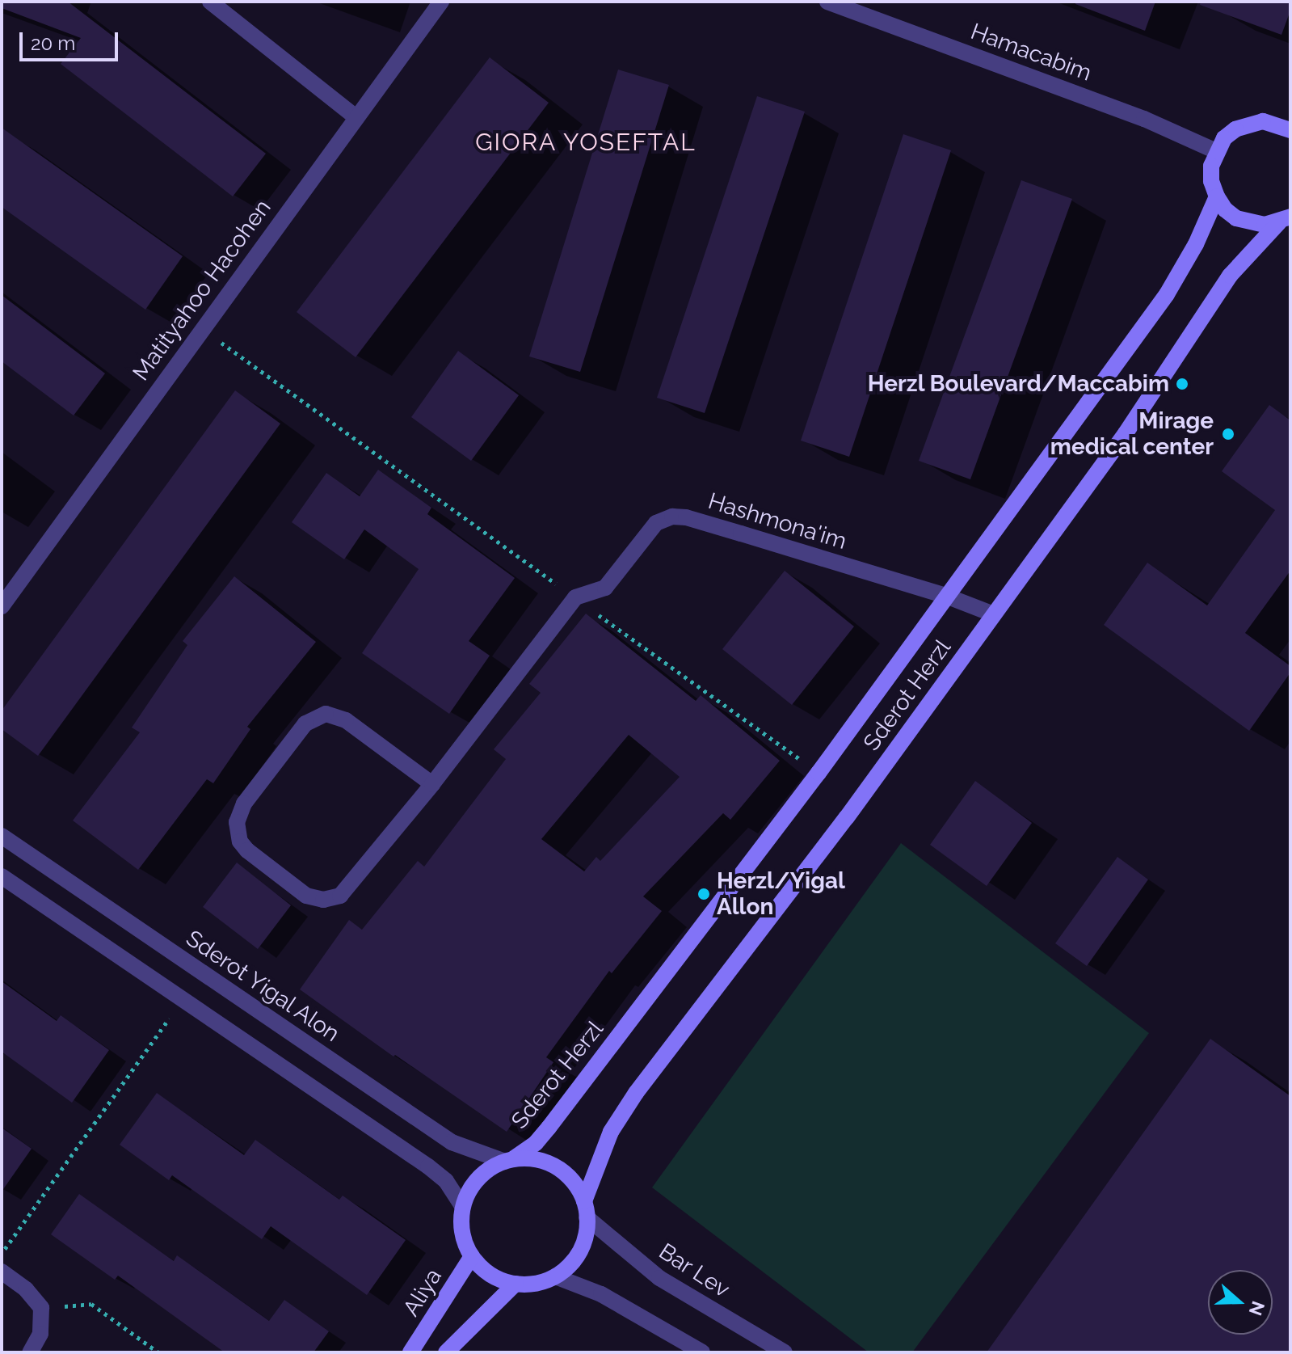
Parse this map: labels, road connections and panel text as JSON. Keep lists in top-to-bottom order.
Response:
{
  "streets": {
    "main road": ["Sderot Herzl", "Aliya"],
    "street": [
      "Hamacabim",
      "Matityahoo Hacohen",
      "Hashmona'im",
      "Sderot Yigal Alon",
      "Bar Lev"
    ]
  },
  "crossings": [
    ["Hashmona'im", "Sderot Herzl"],
    ["Sderot Herzl", "Sderot Yigal Alon"],
    ["Sderot Herzl", "Bar Lev"],
    ["Sderot Herzl", "Aliya"],
    ["Sderot Yigal Alon", "Bar Lev"],
    ["Sderot Yigal Alon", "Aliya"],
    ["Bar Lev", "Aliya"]
  ],
  "districts": ["GIORA YOSEFTAL"],
  "places": ["Herzl Boulevard/Maccabim", "Mirage medical center", "Herzl/Yigal Allon"],
  "scale_bar": "20 m",
  "north": "right"
}
